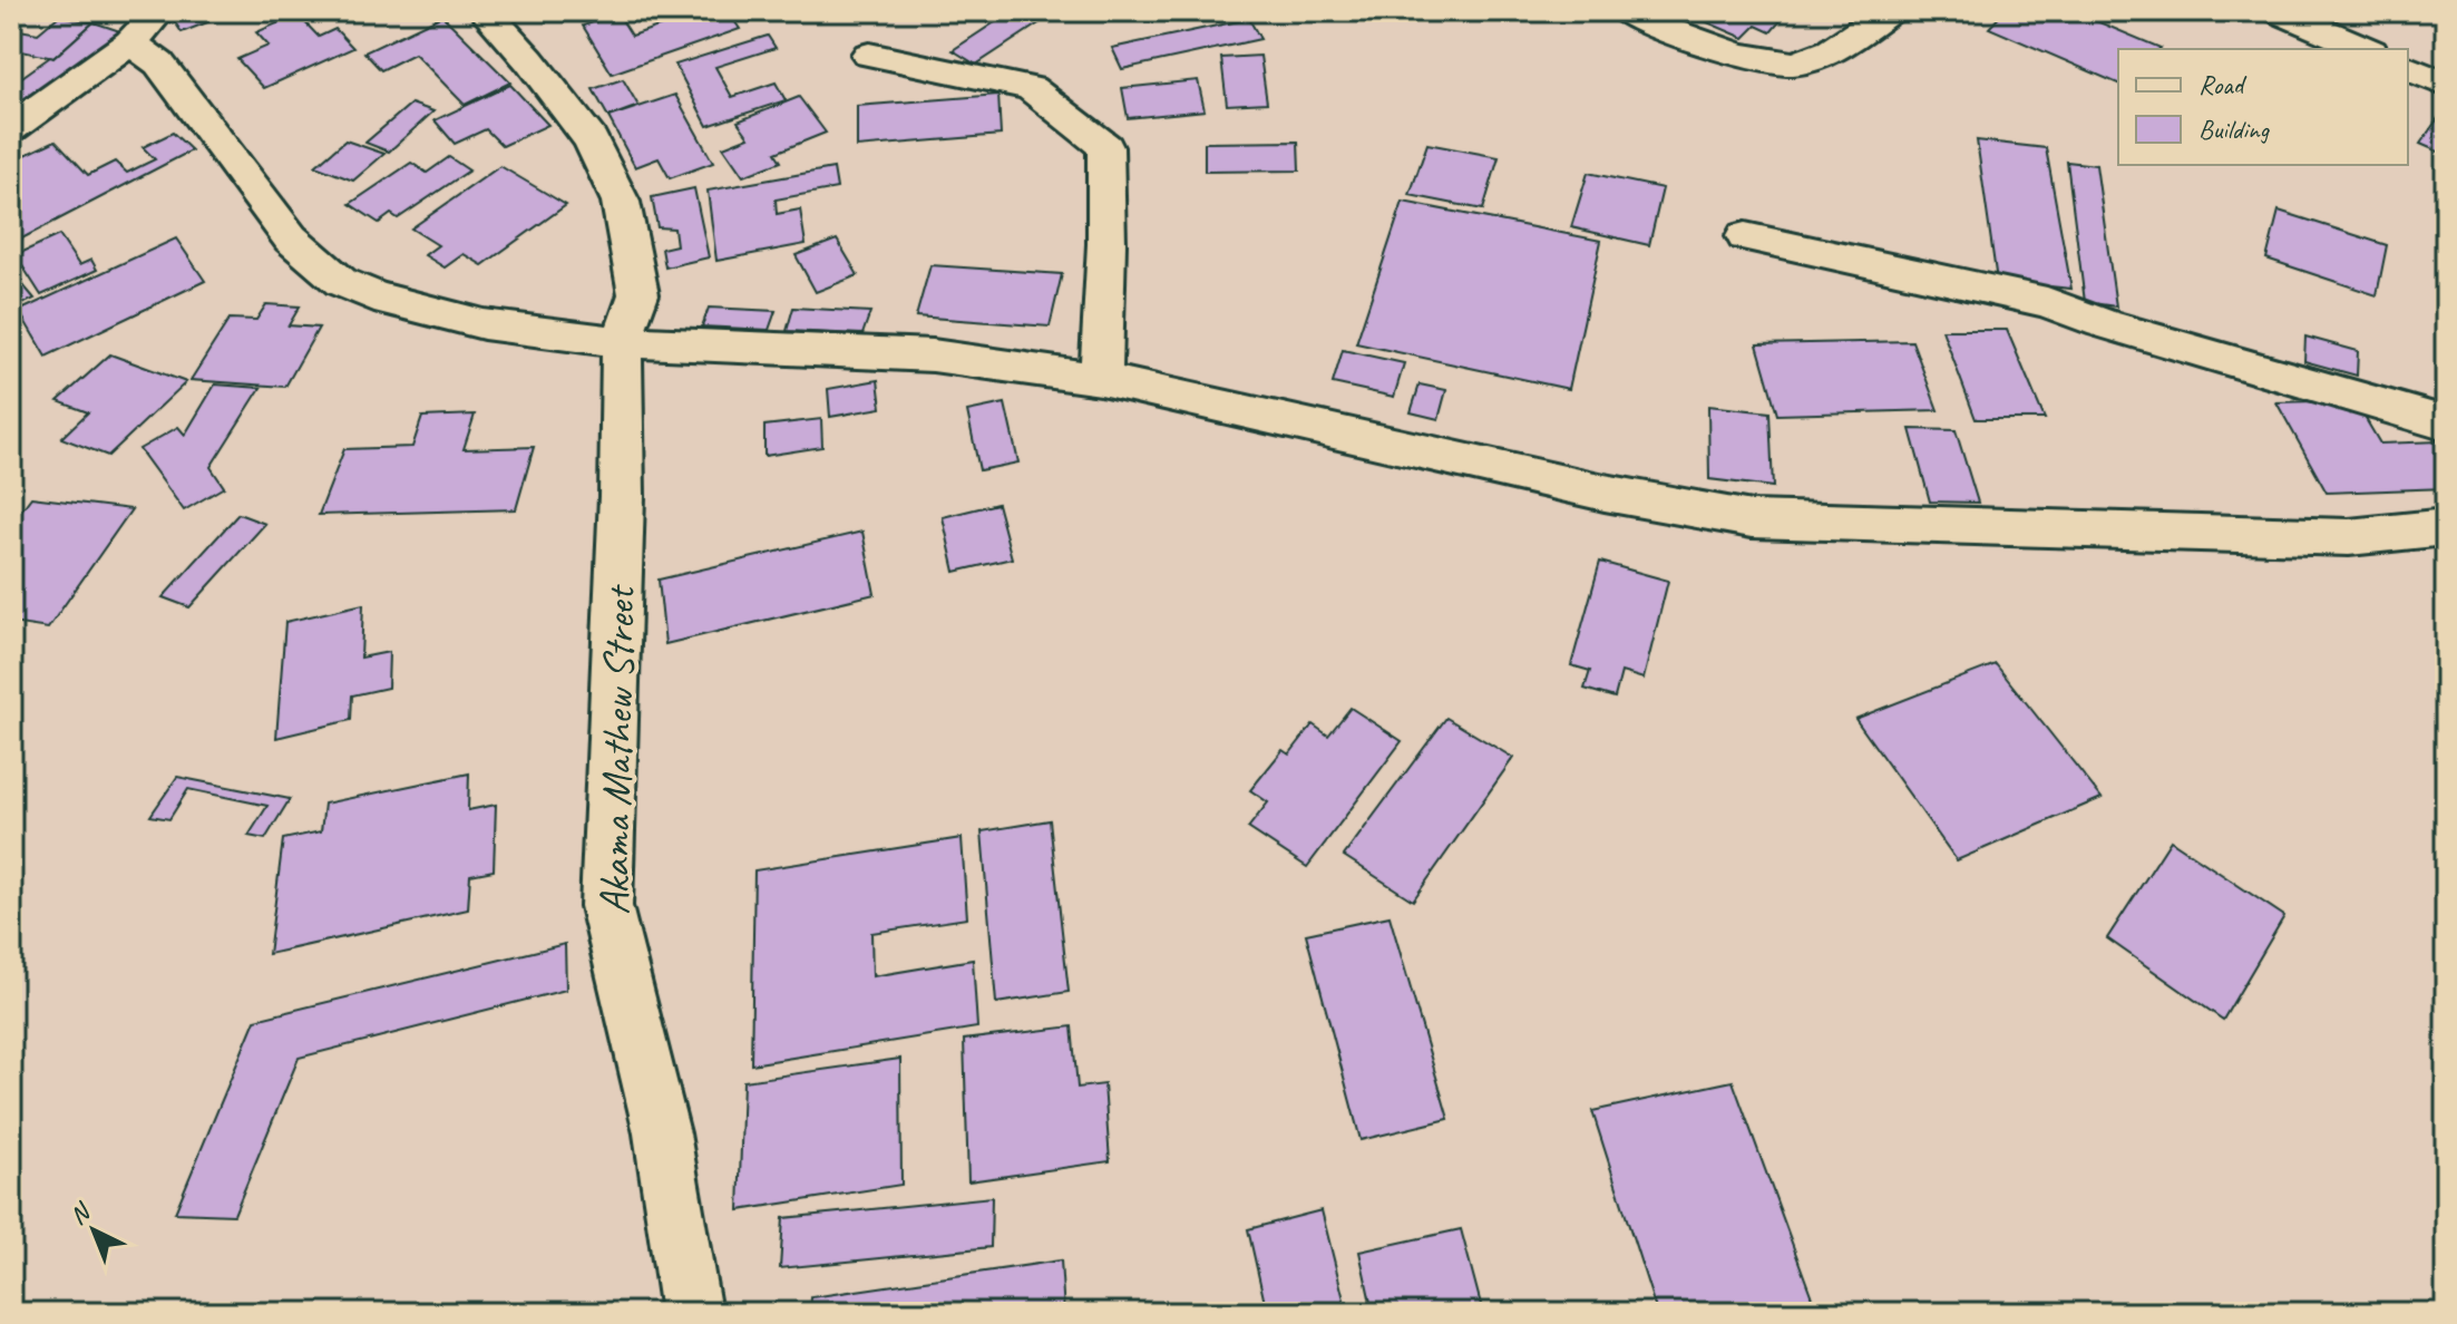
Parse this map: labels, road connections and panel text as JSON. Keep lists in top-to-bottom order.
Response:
{
  "streets": {
    "street": ["Akama Mathew Street"]
  },
  "legend": ["Road", "Building"],
  "north": "top left"
}
